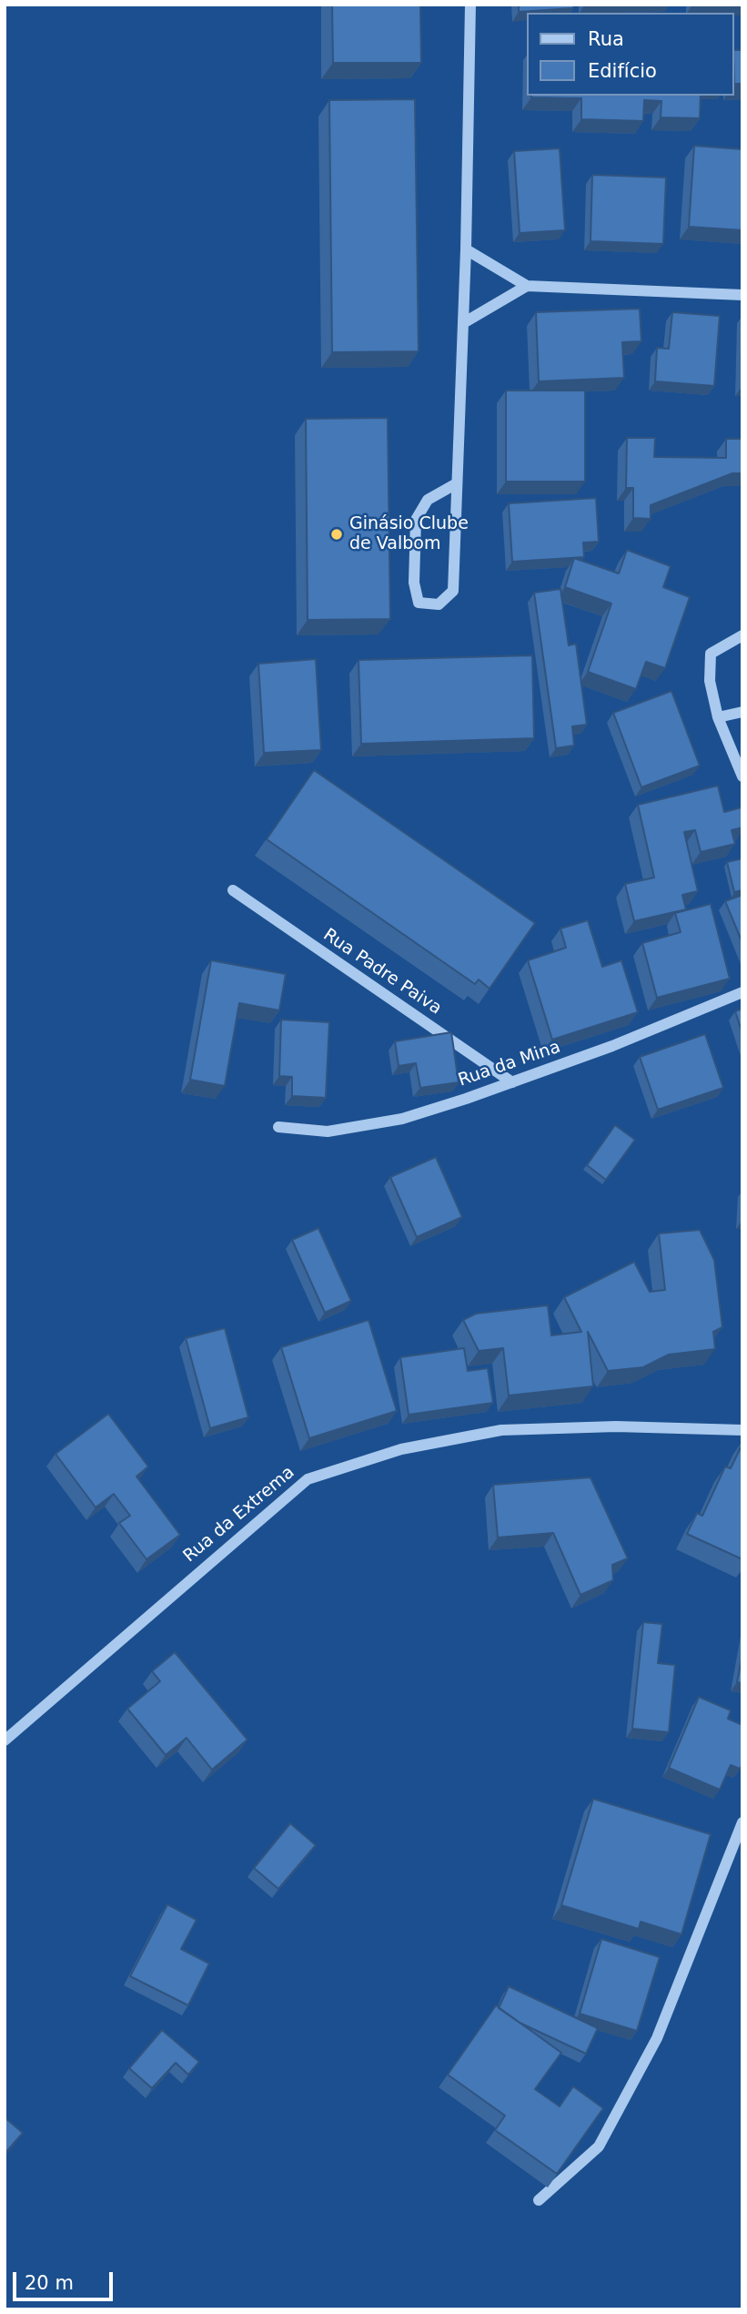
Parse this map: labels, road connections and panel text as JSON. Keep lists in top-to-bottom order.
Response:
{
  "streets": {
    "street": ["Rua Padre Paiva", "Rua da Mina", "Rua da Extrema"]
  },
  "crossings": [
    ["Rua Padre Paiva", "Rua da Mina"]
  ],
  "places": ["Ginásio Clube de Valbom"],
  "legend": ["Rua", "Edifício"],
  "scale_bar": "20 m"
}
